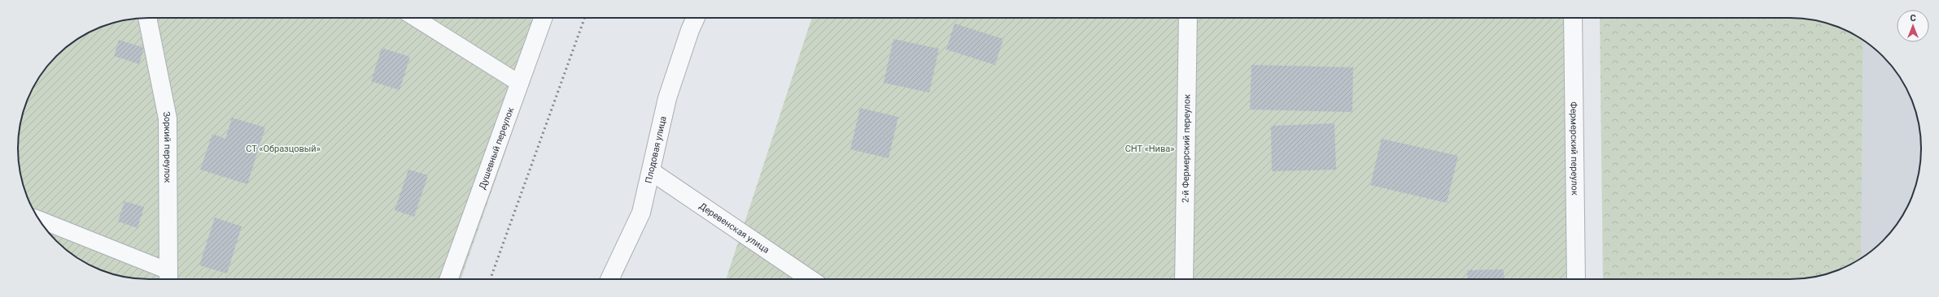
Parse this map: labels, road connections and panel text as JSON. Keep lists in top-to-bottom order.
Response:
{
  "streets": {
    "street": [
      "Зоркий переулок",
      "Душевный переулок",
      "2-й Фермерский переулок",
      "Фермерский переулок",
      "Плодовая улица",
      "Деревенская улица"
    ]
  },
  "crossings": [
    ["Плодовая улица", "Деревенская улица"]
  ],
  "parks": ["СТ «Образцовый»", "СНТ «Нива»"],
  "north": "top"
}
